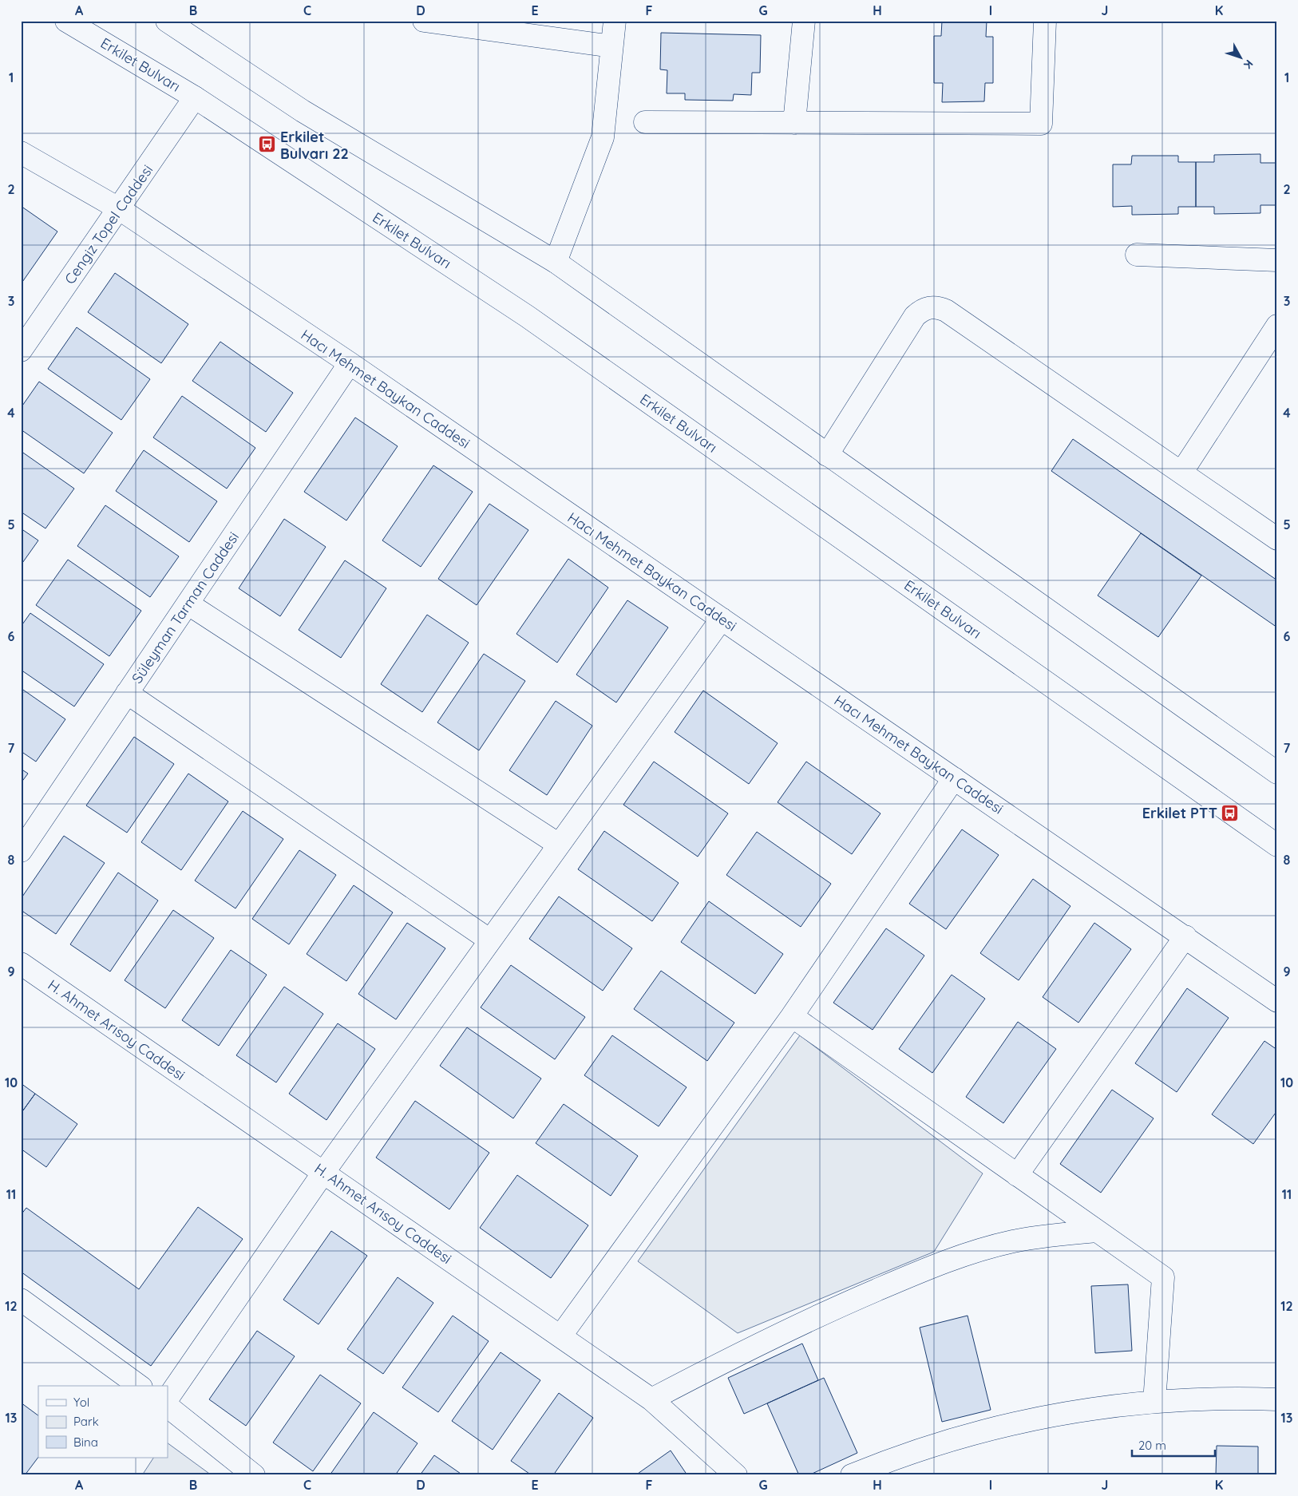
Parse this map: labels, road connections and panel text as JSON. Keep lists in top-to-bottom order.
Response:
{
  "streets": {
    "street": [
      "Erkilet Bulvarı",
      "Cengiz Topel Caddesi",
      "Hacı Mehmet Baykan Caddesi",
      "Süleyman Tarman Caddesi",
      "H. Ahmet Arısoy Caddesi"
    ]
  },
  "crossings": [
    ["Erkilet Bulvarı", "Cengiz Topel Caddesi"],
    ["Cengiz Topel Caddesi", "Hacı Mehmet Baykan Caddesi"],
    ["Hacı Mehmet Baykan Caddesi", "Süleyman Tarman Caddesi"]
  ],
  "places": {
    "bus stop": ["Erkilet Bulvarı 22", "Erkilet PTT"]
  },
  "legend": ["Yol", "Park", "Bina"],
  "scale_bar": "20 m",
  "north": "bottom right",
  "grid": {
    "columns": [
      "A",
      "B",
      "C",
      "D",
      "E",
      "F",
      "G",
      "H",
      "I",
      "J",
      "K"
    ],
    "rows": [
      "1",
      "2",
      "3",
      "4",
      "5",
      "6",
      "7",
      "8",
      "9",
      "10",
      "11",
      "12",
      "13"
    ]
  }
}
